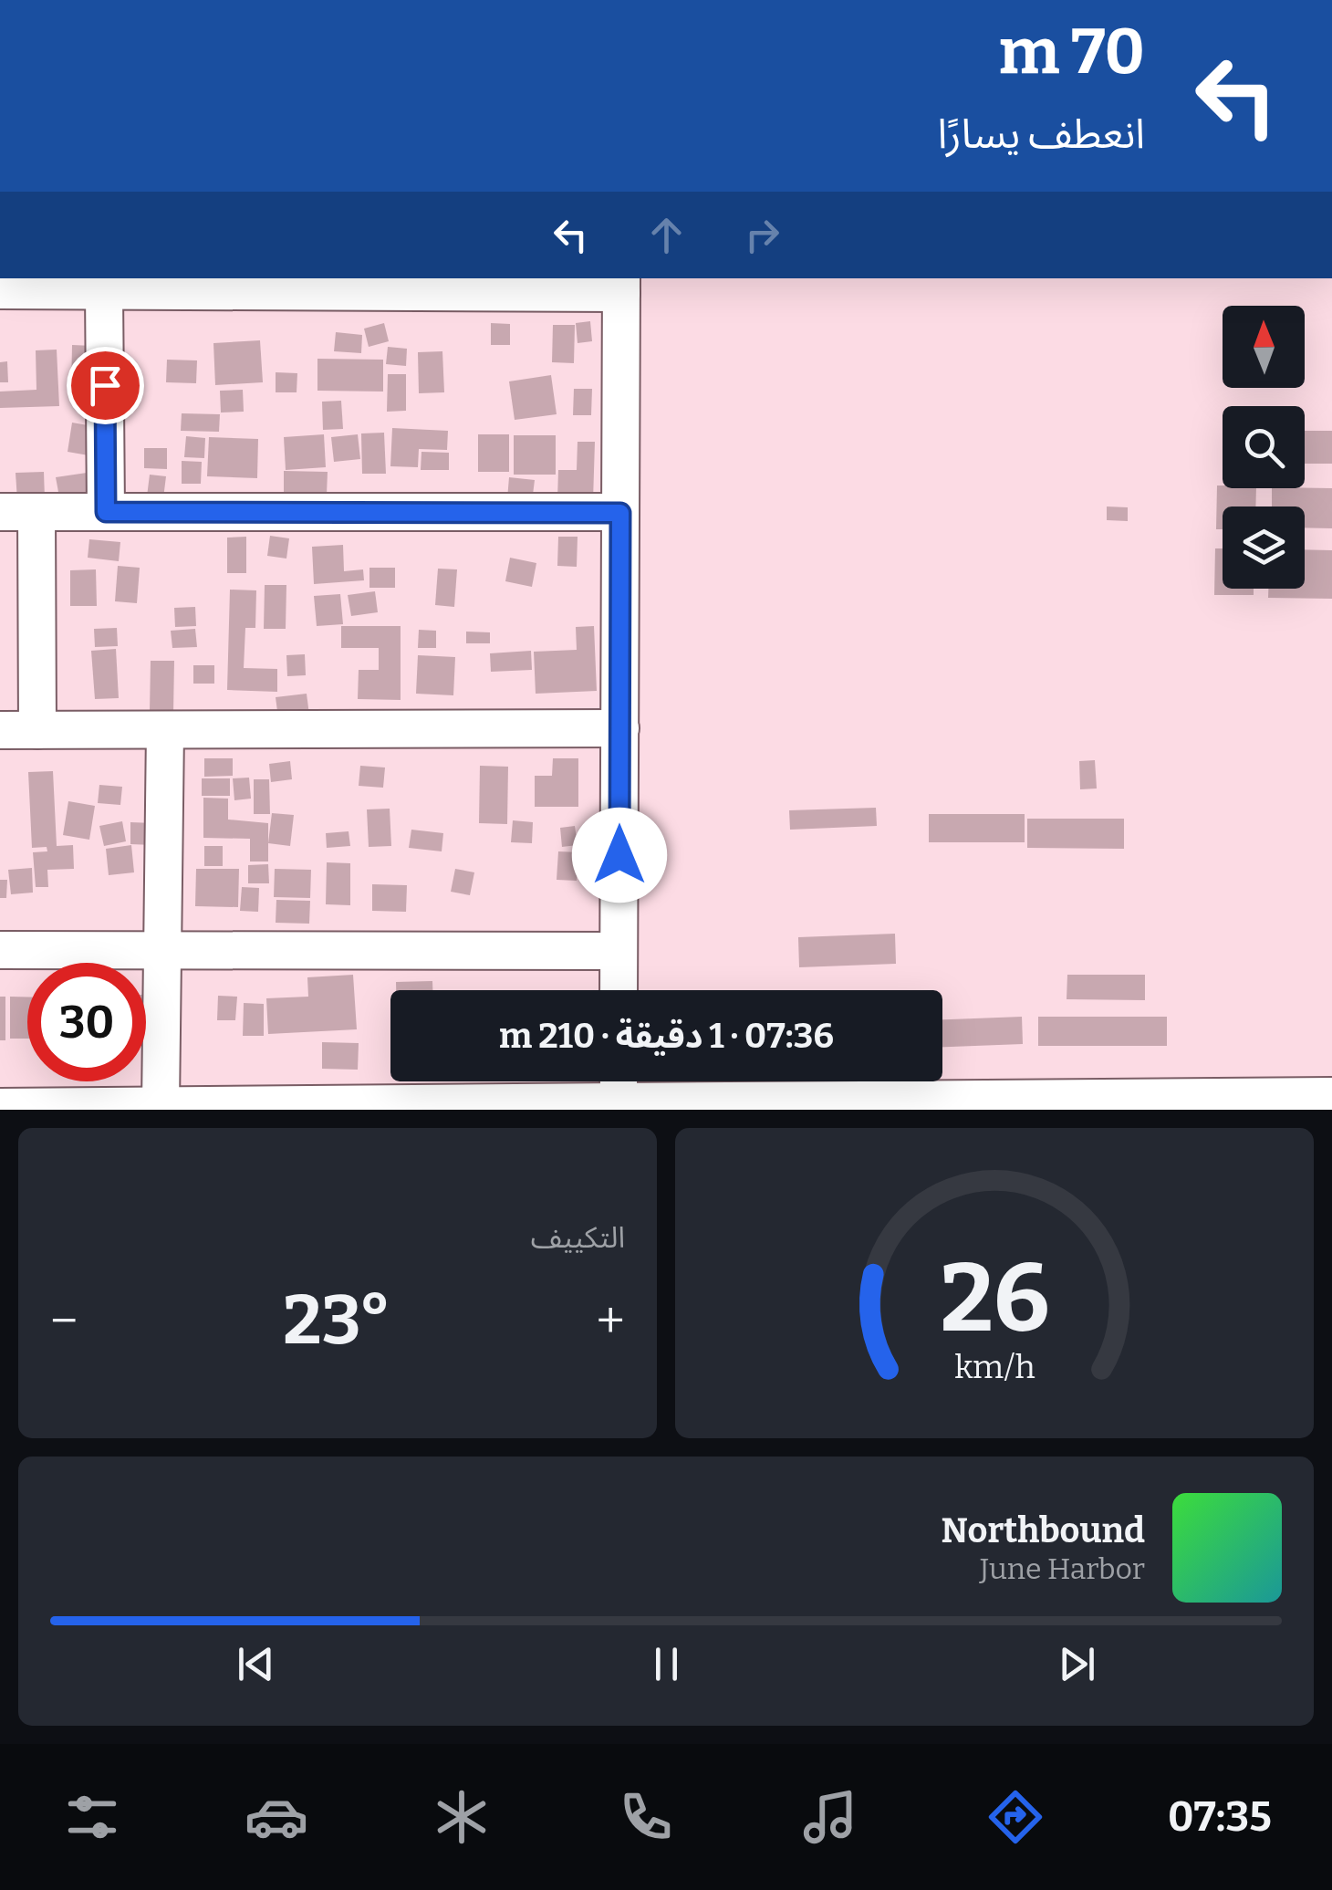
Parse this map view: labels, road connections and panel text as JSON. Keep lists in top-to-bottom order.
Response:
{
  "north": "top",
  "page": {
    "turn": ["70 m", "انعطف يسارًا"],
    "limit": "30",
    "trip": "07:36 · 1 دقيقة · 210 m",
    "tile": "التكييف",
    "heat": ["−", "23°", "+"],
    "song": ["Northbound", "June Harbor"],
    "tabs": "07:35",
    "gauge": ["26", "km/h"]
  }
}
